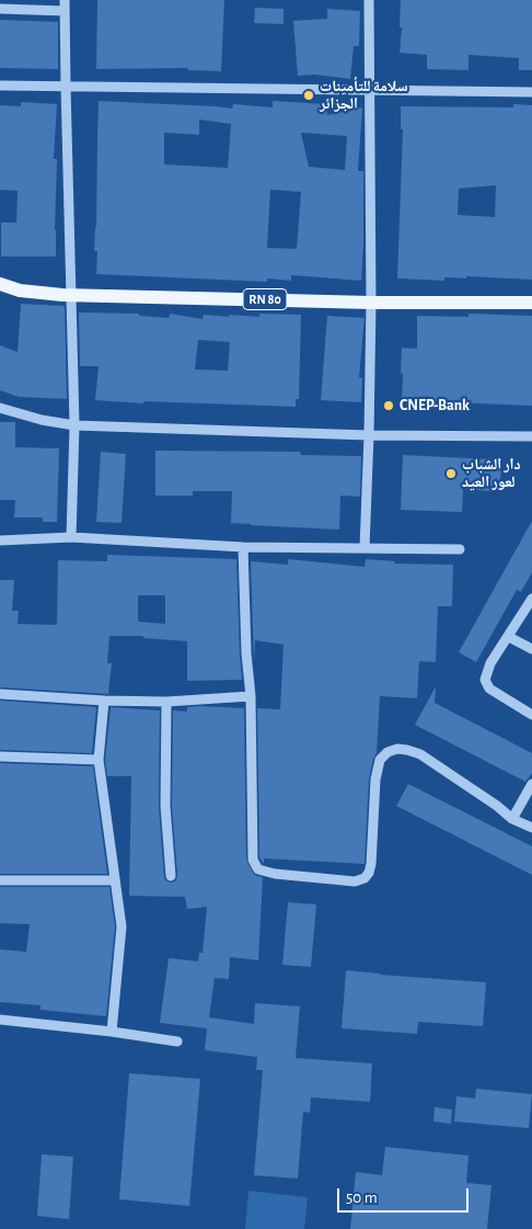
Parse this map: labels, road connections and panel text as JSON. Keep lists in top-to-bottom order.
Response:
{
  "streets": {
    "main road": ["RN 80"]
  },
  "places": ["سلامة للتأمينات الجزائر", "CNEP-Bank", "دار الشباب لعور العيد"],
  "scale_bar": "50 m"
}
